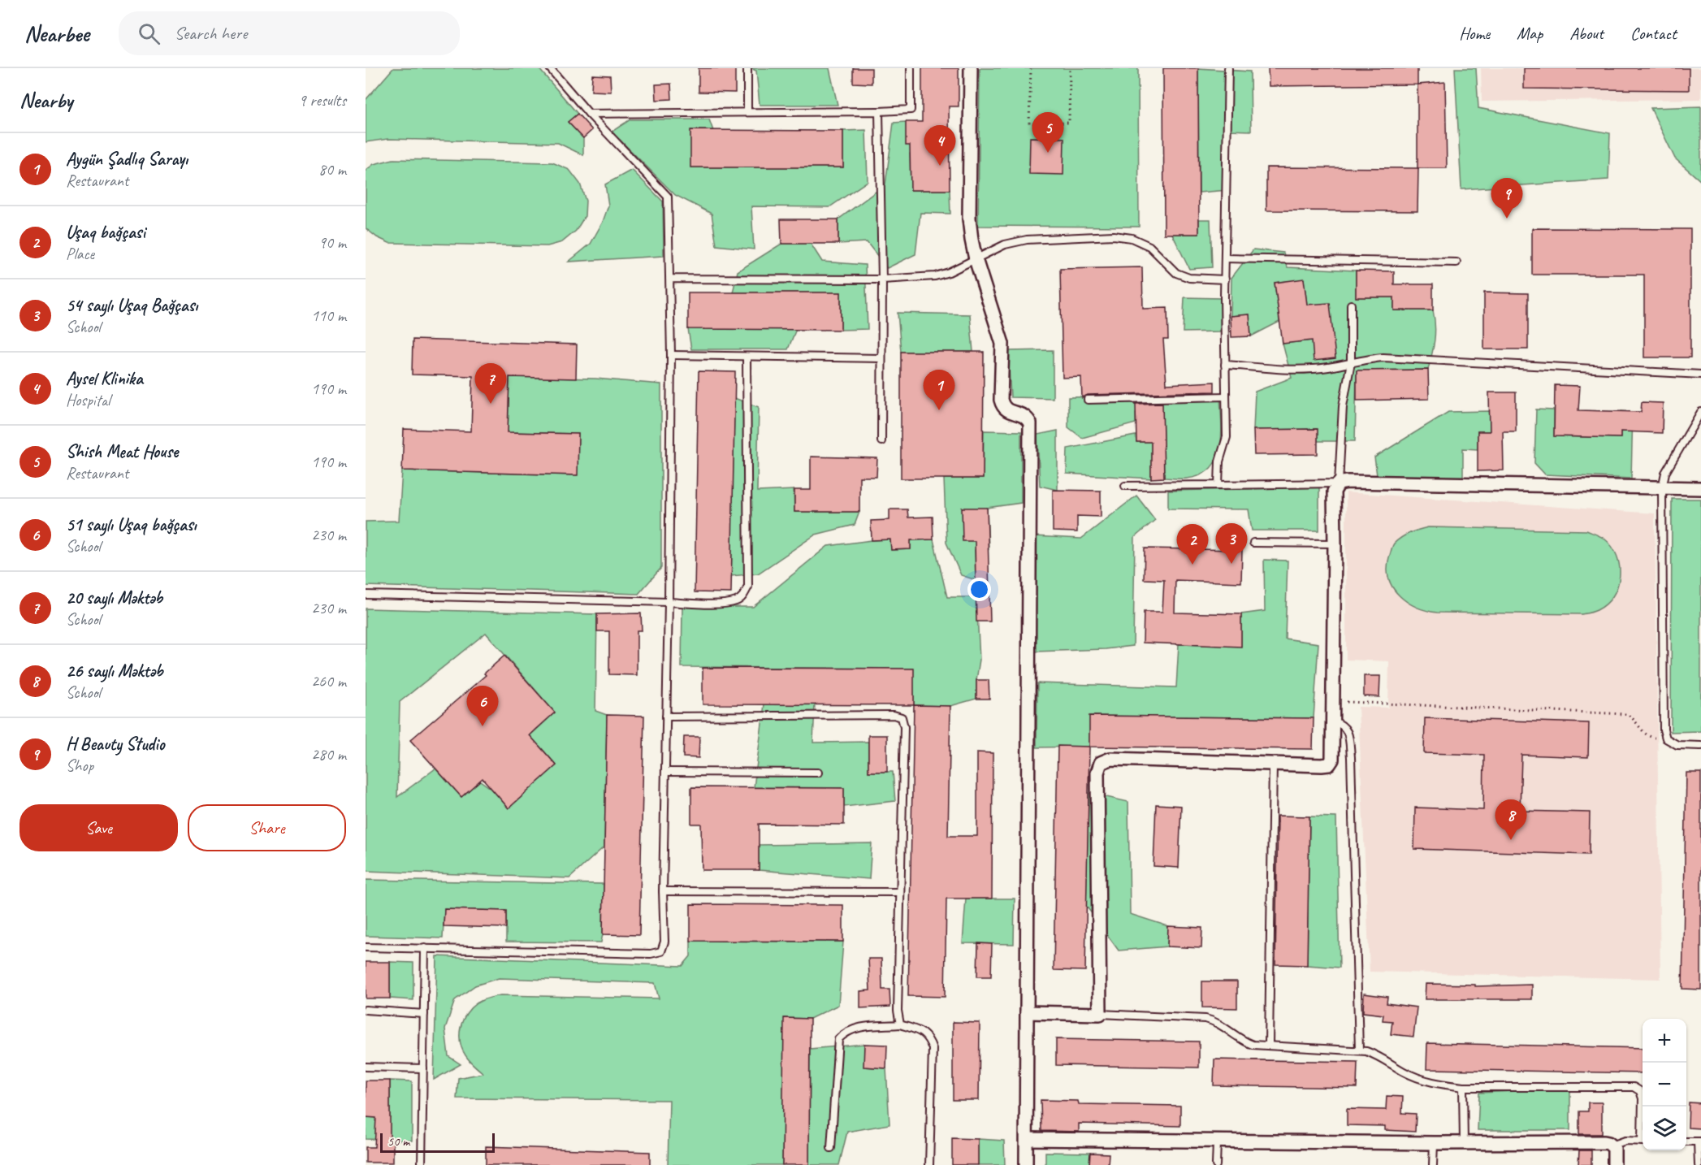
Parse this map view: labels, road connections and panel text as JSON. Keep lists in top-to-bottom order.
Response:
{
  "scale_bar": "50 m",
  "page": {
    "header": "Nearbee",
    "search": "Search here",
    "nav": [
      "Home",
      "Map",
      "About",
      "Contact"
    ],
    "heading": ["Nearby", "9 results"],
    "pins": [
      "5",
      "4",
      "9",
      "7",
      "1",
      "3",
      "2",
      "6",
      "8"
    ],
    "list": [
      {
        "mark": "1",
        "name": "Aygün Şadlıq Sarayı",
        "note": "Restaurant",
        "value": "80 m"
      },
      {
        "mark": "2",
        "name": "Uşaq bağçasi",
        "note": "Place",
        "value": "90 m"
      },
      {
        "mark": "3",
        "name": "54 saylı Uşaq Bağçası",
        "note": "School",
        "value": "110 m"
      },
      {
        "mark": "4",
        "name": "Aysel Klinika",
        "note": "Hospital",
        "value": "190 m"
      },
      {
        "mark": "5",
        "name": "Shish Meat House",
        "note": "Restaurant",
        "value": "190 m"
      },
      {
        "mark": "6",
        "name": "51 saylı Uşaq bağçası",
        "note": "School",
        "value": "230 m"
      },
      {
        "mark": "7",
        "name": "20 saylı Məktəb",
        "note": "School",
        "value": "230 m"
      },
      {
        "mark": "8",
        "name": "26 saylı Məktəb",
        "note": "School",
        "value": "260 m"
      },
      {
        "mark": "9",
        "name": "H Beauty Studio",
        "note": "Shop",
        "value": "280 m"
      }
    ],
    "buttons": ["Save", "Share"],
    "map_buttons": ["+", "−"],
    "scale": "50 m"
  }
}
